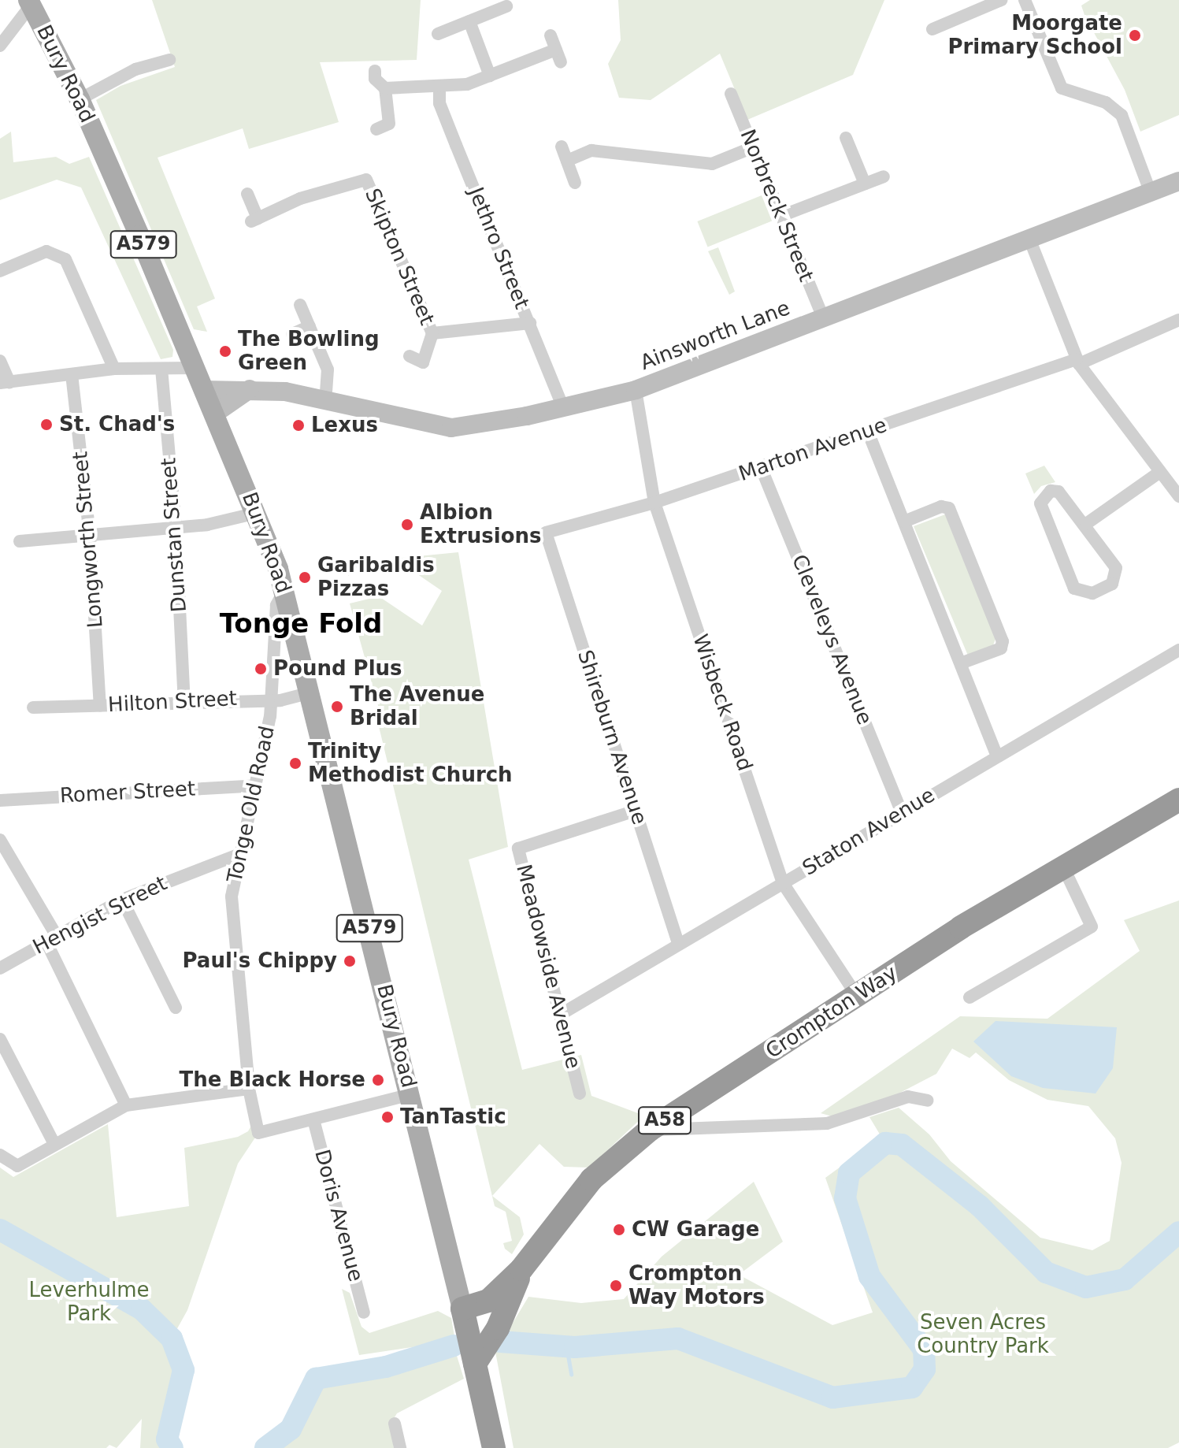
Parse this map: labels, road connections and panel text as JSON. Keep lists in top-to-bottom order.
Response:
{
  "streets": {
    "highway": ["Bury Road", "Crompton Way", "A58"],
    "main road": ["A579", "Ainsworth Lane"],
    "street": [
      "Norbreck Street",
      "Jethro Street",
      "Skipton Street",
      "Marton Avenue",
      "Dunstan Street",
      "Longworth Street",
      "Cleveleys Avenue",
      "Hilton Street",
      "Wisbeck Road",
      "Shireburn Avenue",
      "Romer Street",
      "Tonge Old Road",
      "Staton Avenue",
      "Hengist Street",
      "Meadowside Avenue",
      "Doris Avenue"
    ]
  },
  "crossings": [
    ["Bury Road", "Ainsworth Lane"],
    ["Bury Road", "Hilton Street"],
    ["Bury Road", "Tonge Old Road"],
    ["Bury Road", "Crompton Way"],
    ["Norbreck Street", "Ainsworth Lane"],
    ["Jethro Street", "Ainsworth Lane"],
    ["Ainsworth Lane", "Wisbeck Road"],
    ["Marton Avenue", "Cleveleys Avenue"],
    ["Marton Avenue", "Wisbeck Road"],
    ["Marton Avenue", "Shireburn Avenue"],
    ["Dunstan Street", "Hilton Street"],
    ["Longworth Street", "Hilton Street"],
    ["Cleveleys Avenue", "Staton Avenue"],
    ["Hilton Street", "Tonge Old Road"],
    ["Wisbeck Road", "Staton Avenue"],
    ["Wisbeck Road", "Crompton Way"],
    ["Shireburn Avenue", "Staton Avenue"],
    ["Shireburn Avenue", "Meadowside Avenue"],
    ["Romer Street", "Tonge Old Road"],
    ["Tonge Old Road", "Hengist Street"],
    ["Tonge Old Road", "Doris Avenue"],
    ["Staton Avenue", "Meadowside Avenue"]
  ],
  "districts": ["Tonge Fold"],
  "parks": ["Leverhulme Park", "Seven Acres Country Park"],
  "places": [
    "Moorgate Primary School",
    "The Bowling Green",
    "St. Chad's",
    "Lexus",
    "Albion Extrusions",
    "Garibaldis Pizzas",
    "Pound Plus",
    "The Avenue Bridal",
    "Trinity Methodist Church",
    "Paul's Chippy",
    "The Black Horse",
    "TanTastic",
    "CW Garage",
    "Crompton Way Motors"
  ]
}
